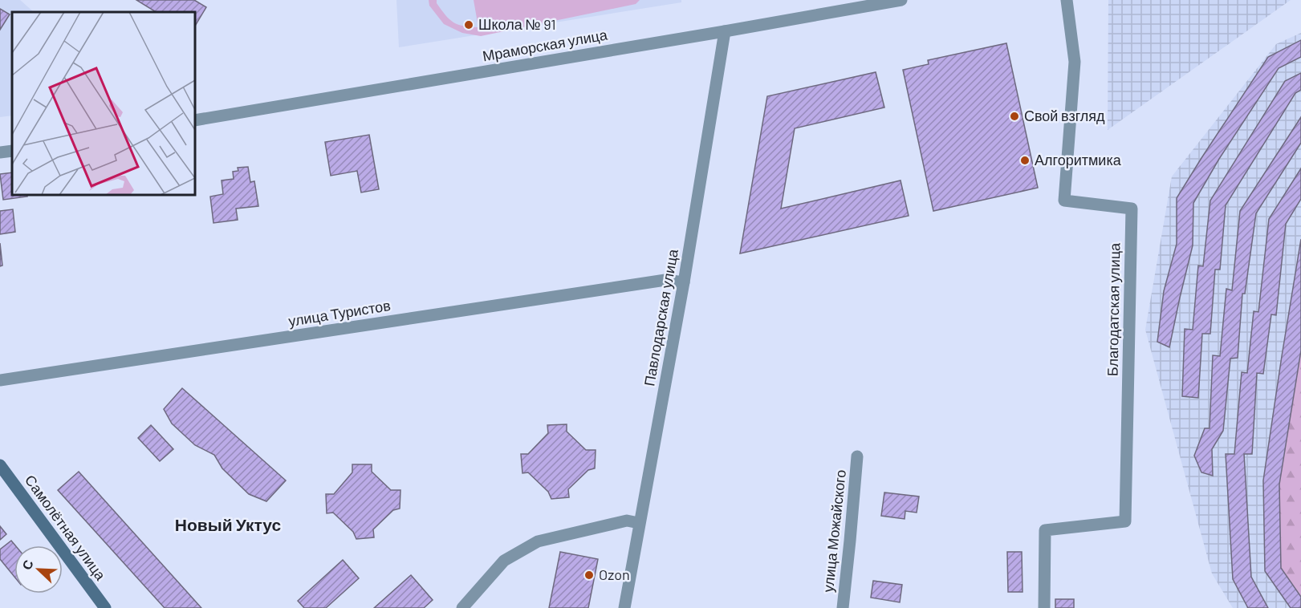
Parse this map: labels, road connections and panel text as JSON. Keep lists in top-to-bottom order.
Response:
{
  "streets": {
    "main road": ["Самолётная улица"],
    "street": [
      "Мраморская улица",
      "Благодатская улица",
      "улица Туристов",
      "Павлодарская улица",
      "улица Можайского"
    ]
  },
  "crossings": [
    ["Мраморская улица", "Павлодарская улица"],
    ["улица Туристов", "Павлодарская улица"]
  ],
  "districts": ["Новый Уктус"],
  "places": [
    "Школа № 91",
    "Свой взгляд",
    "Алгоритмика",
    "Ozon"
  ],
  "north": "top left"
}
